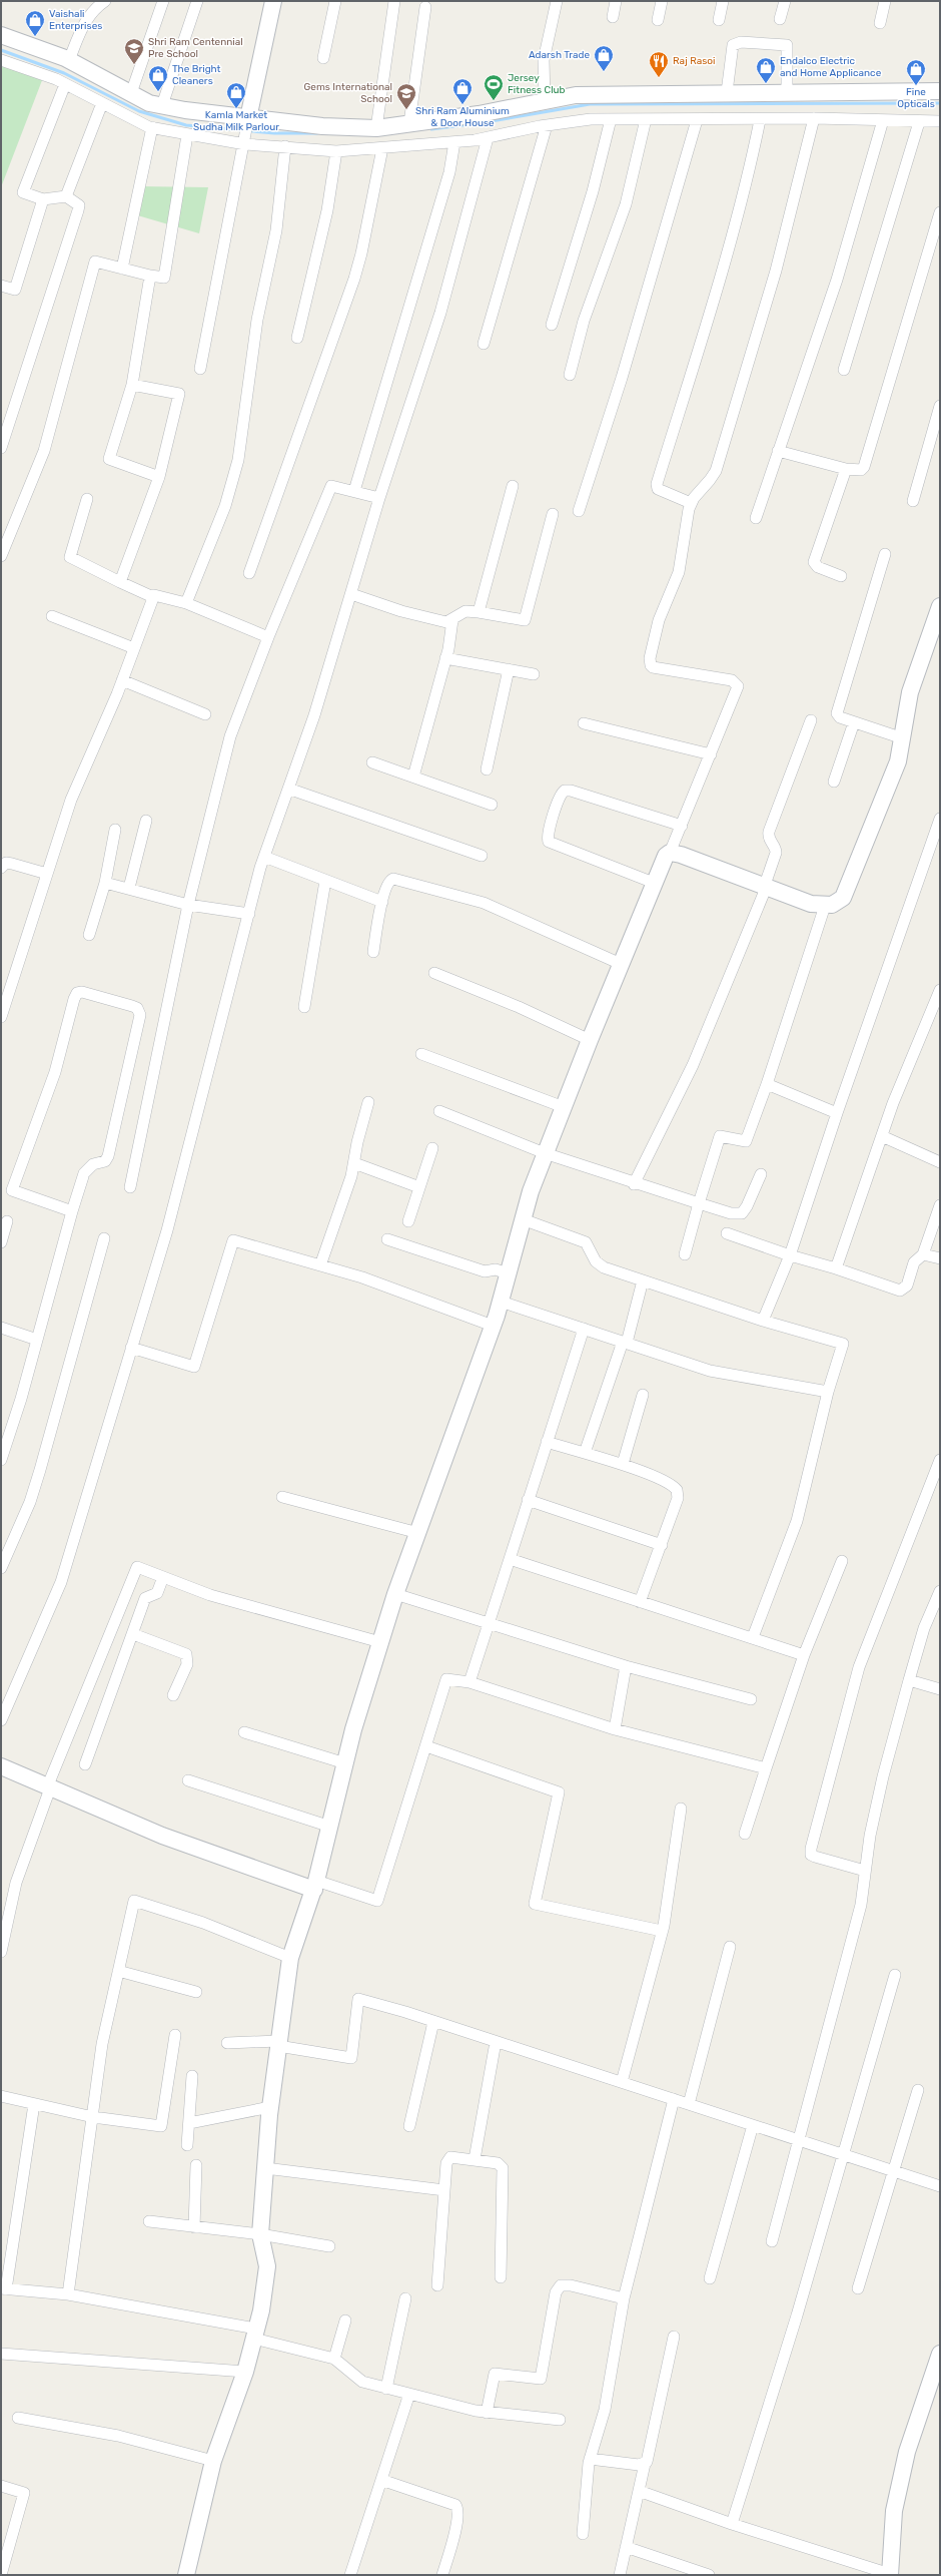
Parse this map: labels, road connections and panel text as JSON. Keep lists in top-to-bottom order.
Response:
{
  "places": {
    "shop": [
      "Vaishali Enterprises",
      "Adarsh Trade",
      "Endalco Electric and Home Applicance",
      "Fine Opticals",
      "The Bright Cleaners",
      "Shri Ram Aluminium & Door House",
      "Kamla Market Sudha Milk Parlour"
    ],
    "school or university": ["Shri Ram Centennial Pre School", "Gems International School"],
    "restaurant": ["Raj Rasoi"],
    "sports": ["Jersey Fitness Club"]
  }
}
